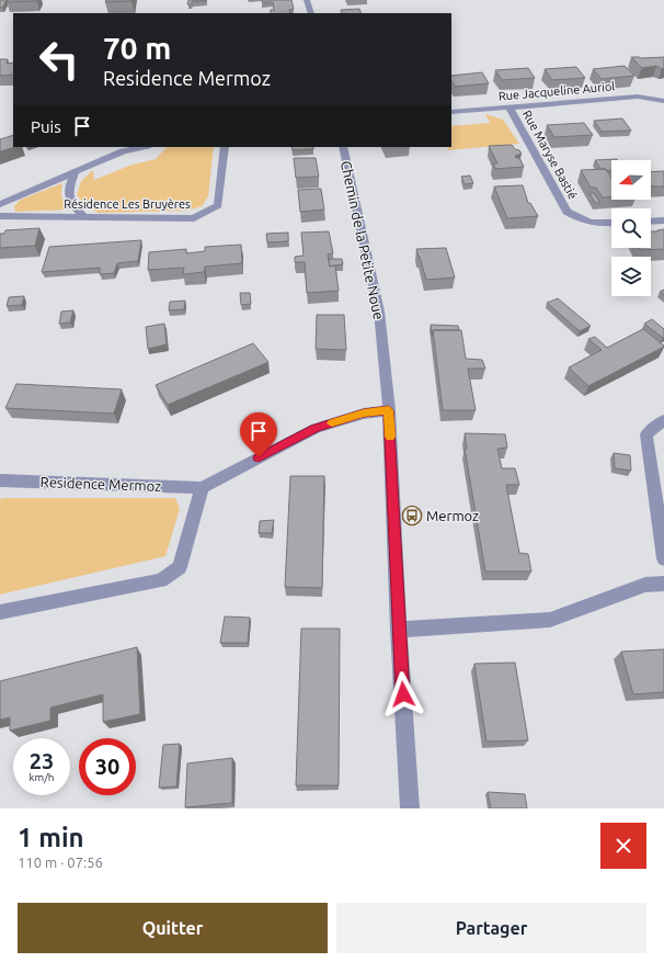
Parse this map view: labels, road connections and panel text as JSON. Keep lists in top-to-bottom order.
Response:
{
  "streets": {
    "street": [
      "Rue Jacqueline Auriol",
      "Rue Maryse Bastié",
      "Résidence Les Bruyères",
      "Chemin de la Petite Noue",
      "Residence Mermoz"
    ]
  },
  "crossings": [
    ["Rue Jacqueline Auriol", "Rue Maryse Bastié"]
  ],
  "places": {
    "bus stop": ["Mermoz"]
  },
  "north": "left",
  "page": {
    "turn": ["70 m", "Residence Mermoz"],
    "then": "Puis",
    "speed": "23 km/h",
    "limit": "30",
    "heading": ["1 min", "110 m · 07:56"],
    "buttons": ["Quitter", "Partager"]
  }
}
